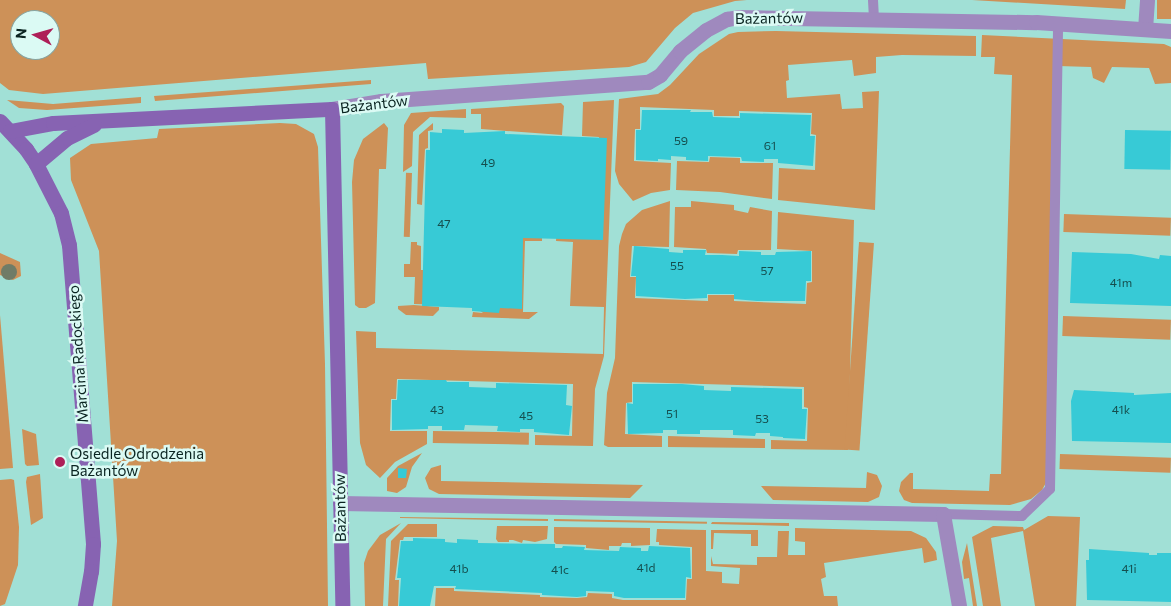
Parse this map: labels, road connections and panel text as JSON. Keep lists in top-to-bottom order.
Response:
{
  "streets": {
    "street": ["Bażantów", "Marcina Radockiego"]
  },
  "crossings": [
    ["Bażantów", "Marcina Radockiego"]
  ],
  "places": ["Osiedle Odrodzenia Bażantów"],
  "house_numbers": [
    "59",
    "61",
    "49",
    "47",
    "55",
    "57",
    "41m",
    "43",
    "41k",
    "51",
    "45",
    "53",
    "41d",
    "41b",
    "41i",
    "41c"
  ],
  "north": "left"
}
